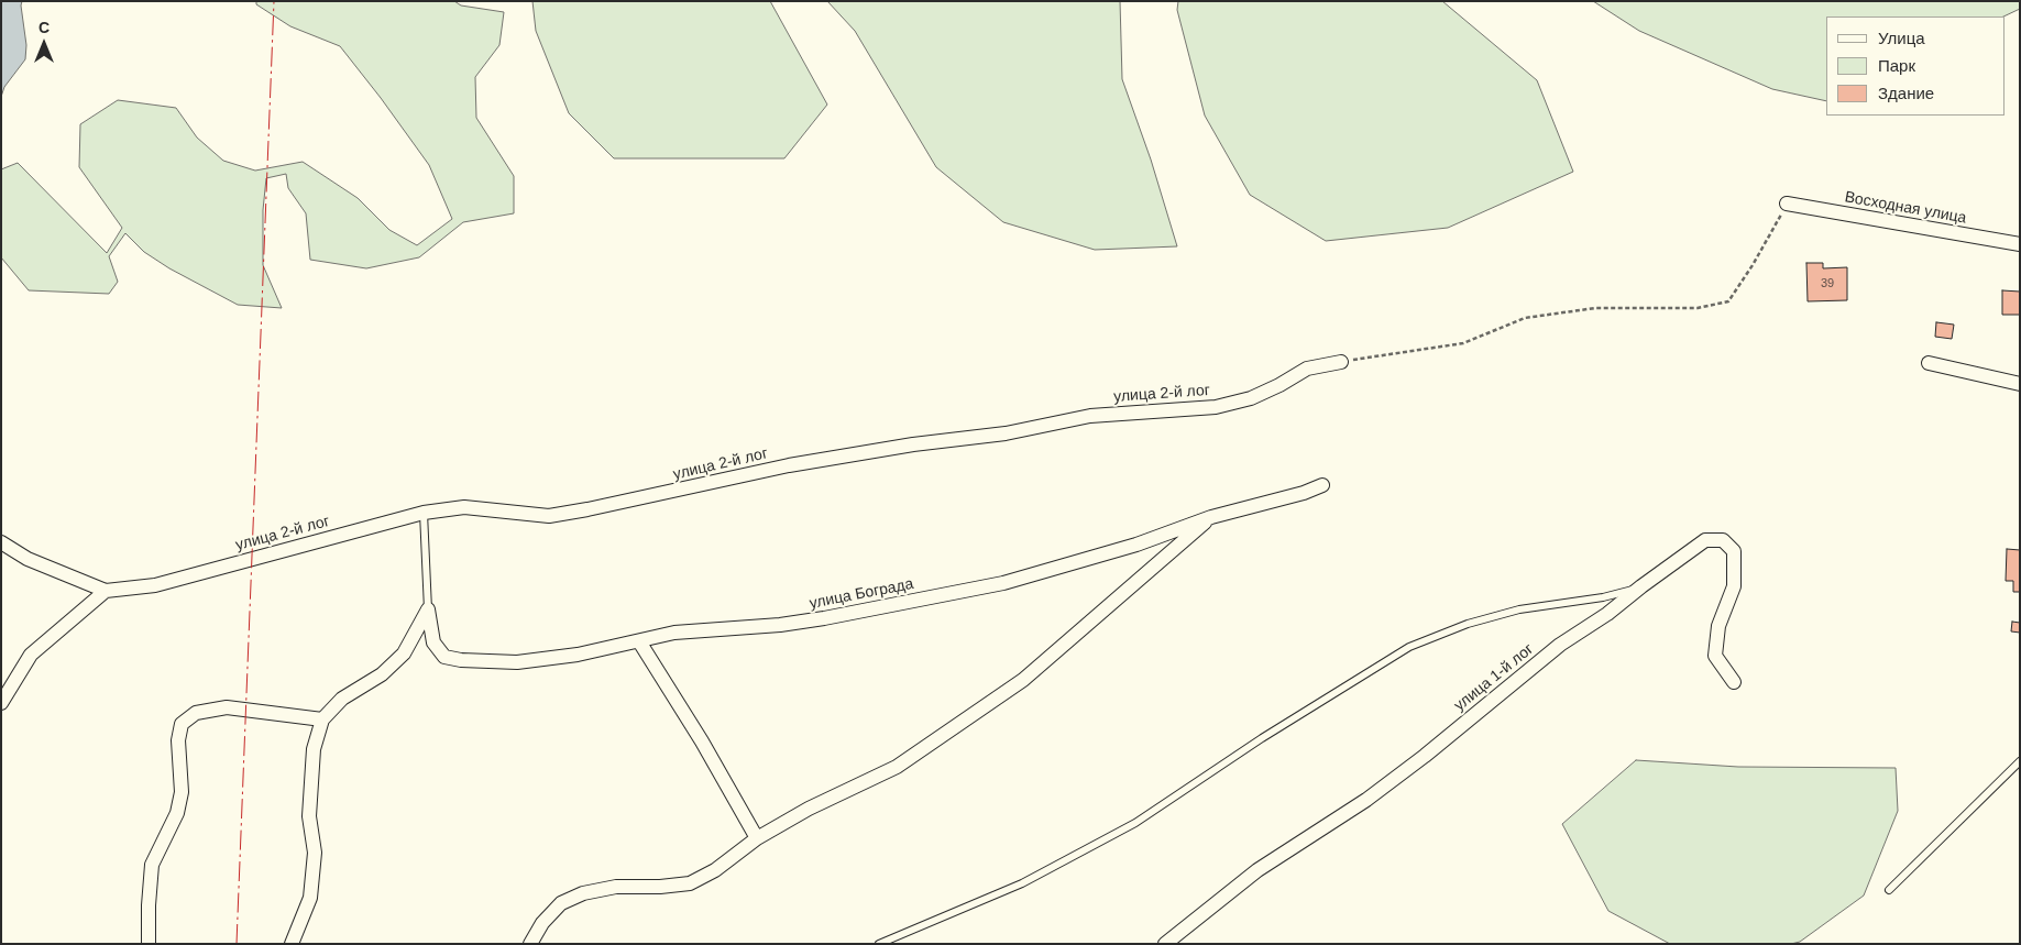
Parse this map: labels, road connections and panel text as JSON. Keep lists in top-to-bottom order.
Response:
{
  "streets": {
    "street": [
      "Восходная улица",
      "улица 2-й лог",
      "улица Бограда",
      "улица 1-й лог"
    ]
  },
  "house_numbers": ["39"],
  "legend": ["Улица", "Парк", "Здание"],
  "north": "top"
}
